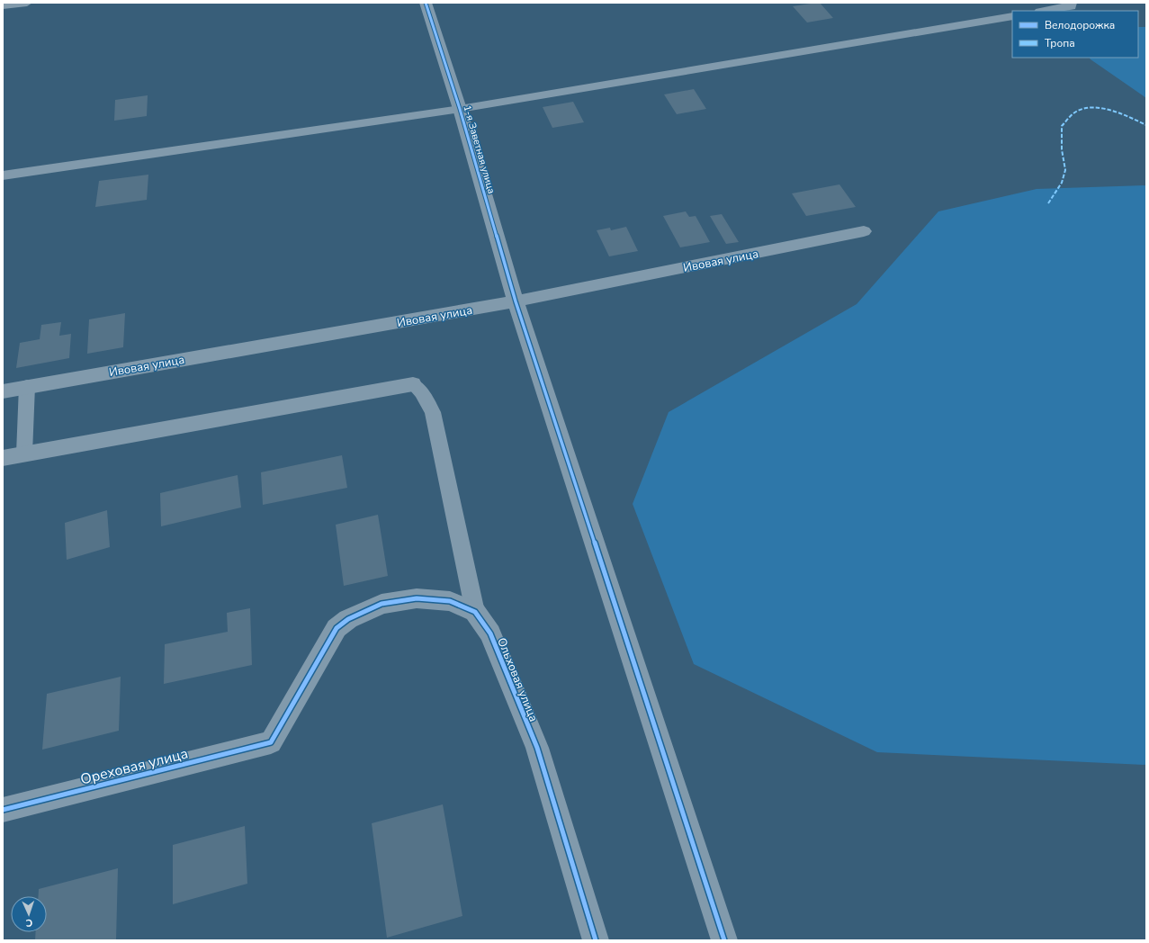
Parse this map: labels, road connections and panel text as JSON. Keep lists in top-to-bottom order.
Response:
{
  "streets": {
    "street": [
      "1-я Заветная улица",
      "Ивовая улица",
      "Ольховая улица",
      "Ореховая улица"
    ]
  },
  "crossings": [
    ["1-я Заветная улица", "Ивовая улица"],
    ["Ольховая улица", "Ореховая улица"]
  ],
  "legend": ["Велодорожка", "Тропа"],
  "north": "bottom"
}
